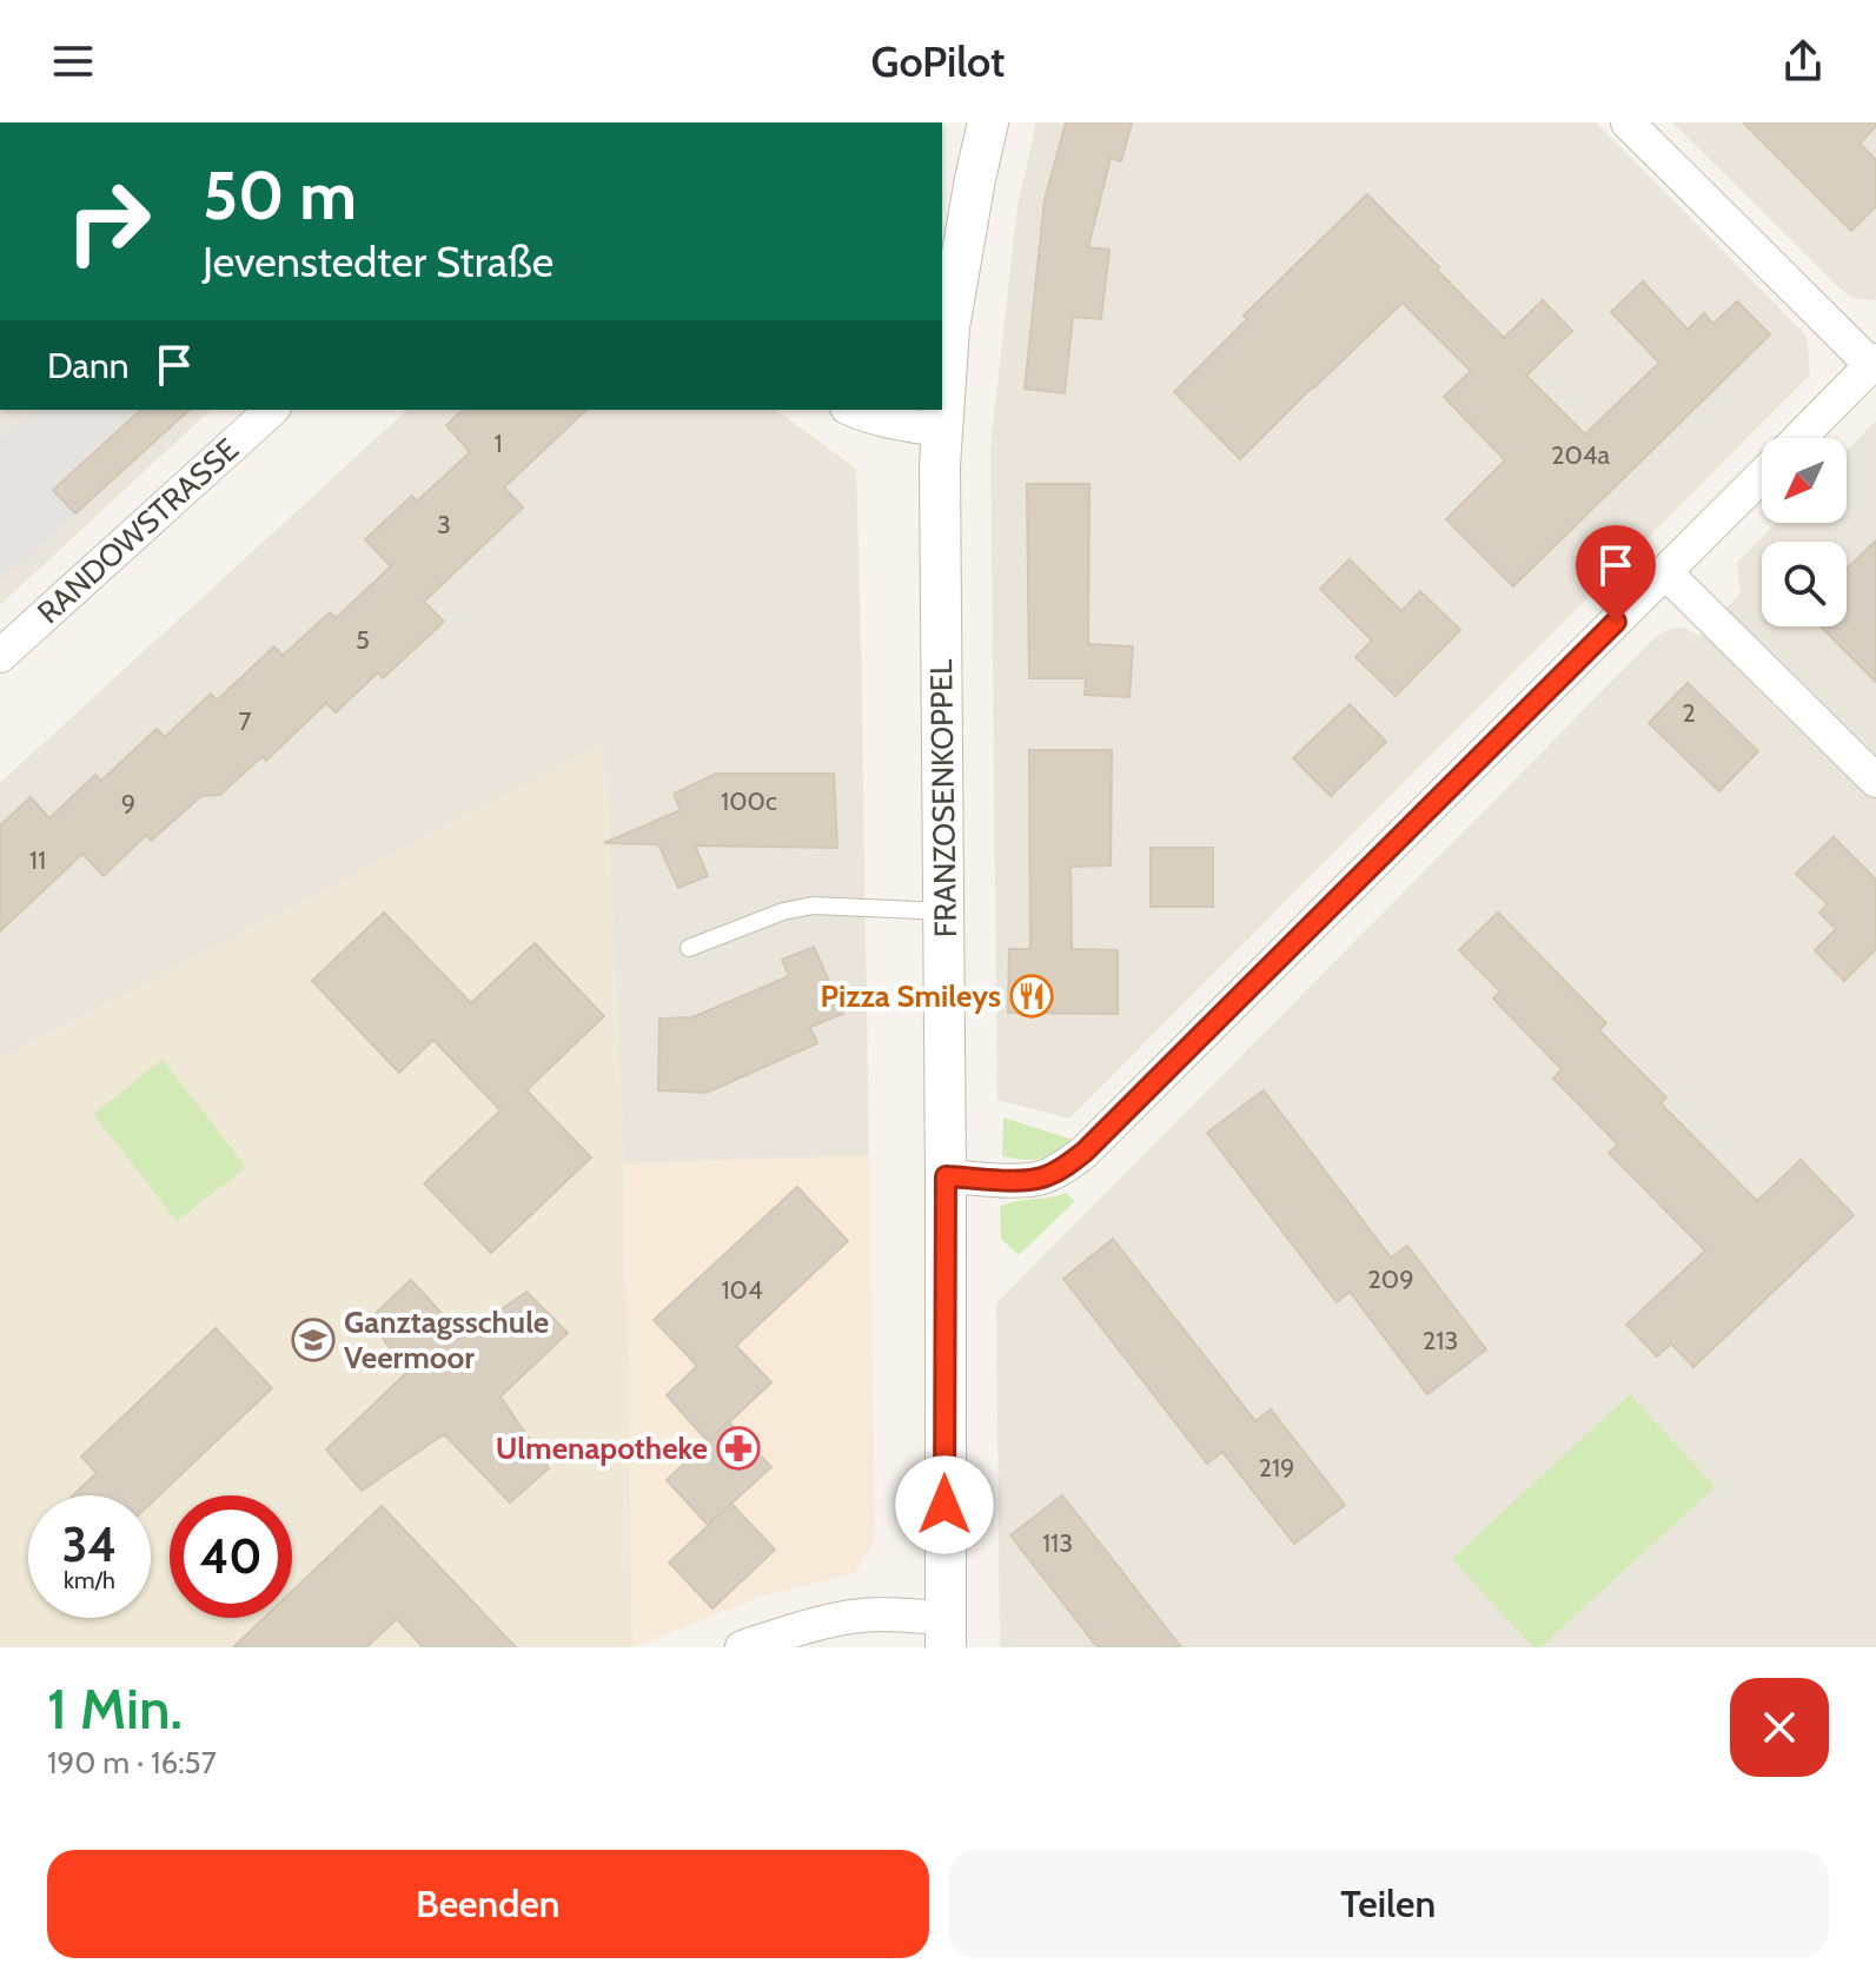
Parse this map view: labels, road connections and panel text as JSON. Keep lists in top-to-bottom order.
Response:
{
  "streets": {
    "street": ["RANDOWSTRASSE", "FRANZOSENKOPPEL"]
  },
  "places": {
    "restaurant": ["Pizza Smileys"],
    "school or university": ["Ganztagsschule Veermoor"],
    "pharmacy": ["Ulmenapotheke"]
  },
  "house_numbers": [
    "1",
    "204a",
    "3",
    "5",
    "2",
    "7",
    "100c",
    "9",
    "11",
    "209",
    "104",
    "213",
    "219",
    "113"
  ],
  "north": "bottom left",
  "page": {
    "header": "GoPilot",
    "turn": ["50 m", "Jevenstedter Straße"],
    "then": "Dann",
    "speed": "34 km/h",
    "limit": "40",
    "heading": ["1 Min.", "190 m · 16:57"],
    "buttons": ["Beenden", "Teilen"]
  }
}
